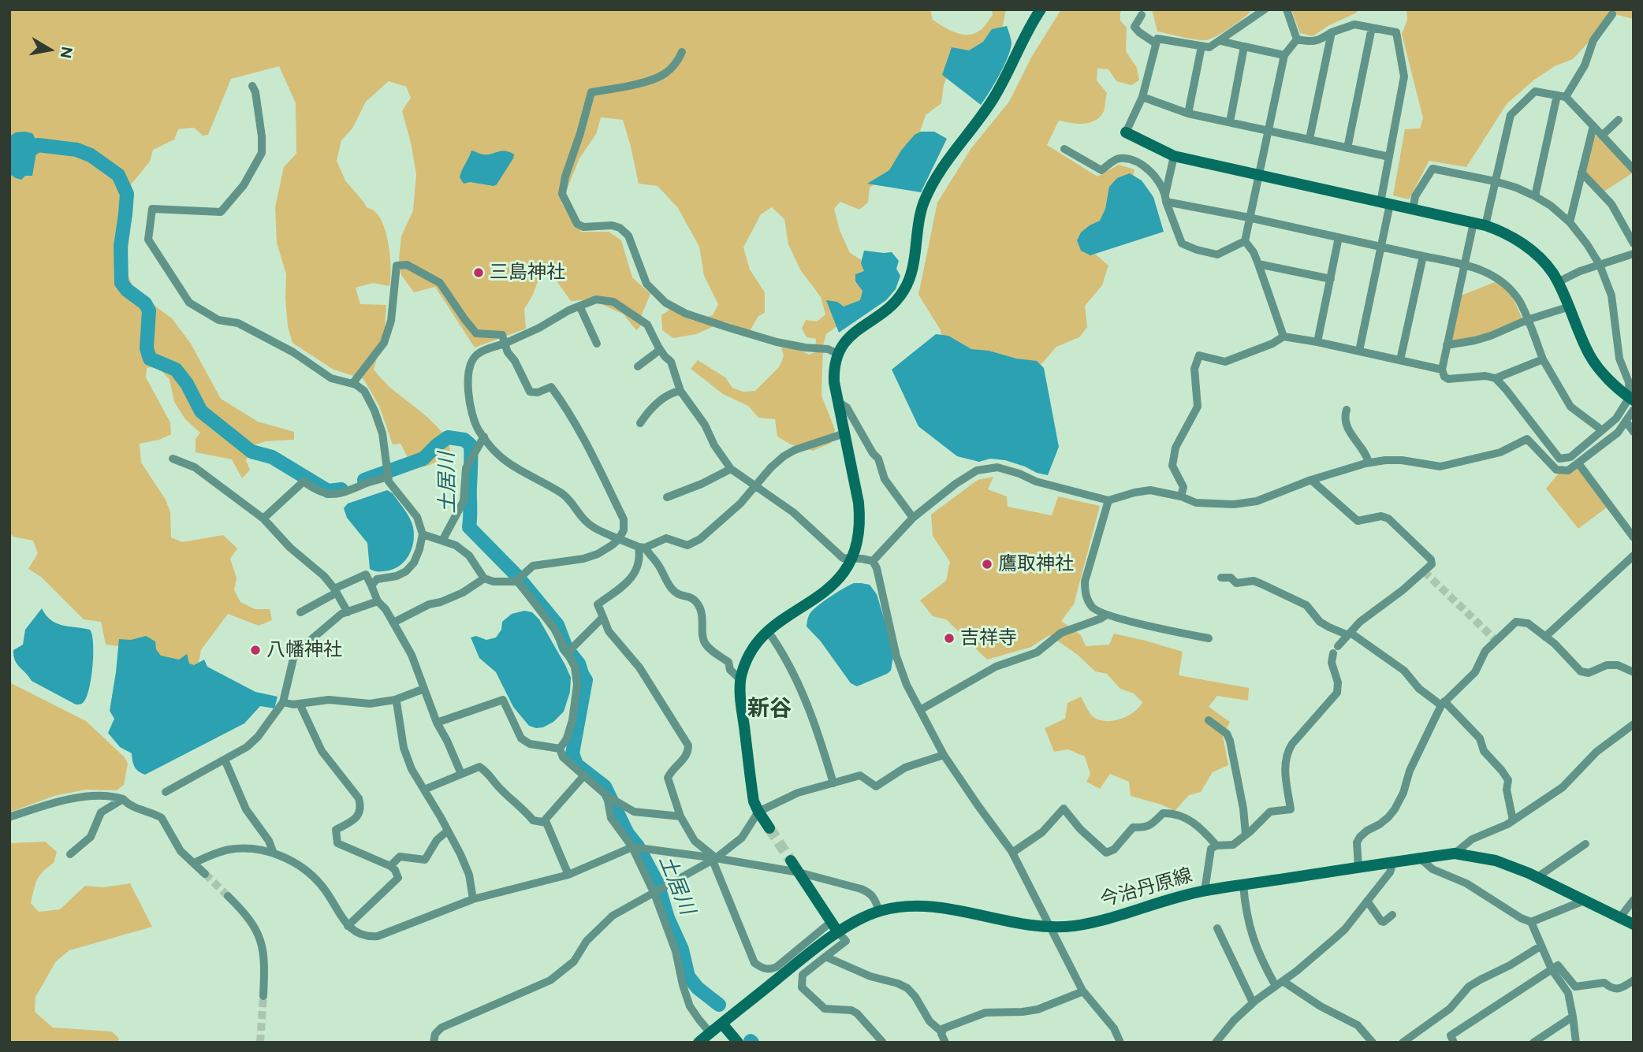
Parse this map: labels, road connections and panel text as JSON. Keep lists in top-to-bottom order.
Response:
{
  "streets": {
    "street": ["今治丹原線"]
  },
  "districts": ["新谷"],
  "water": ["土居川"],
  "places": [
    "三島神社",
    "鷹取神社",
    "吉祥寺",
    "八幡神社"
  ],
  "north": "right"
}
